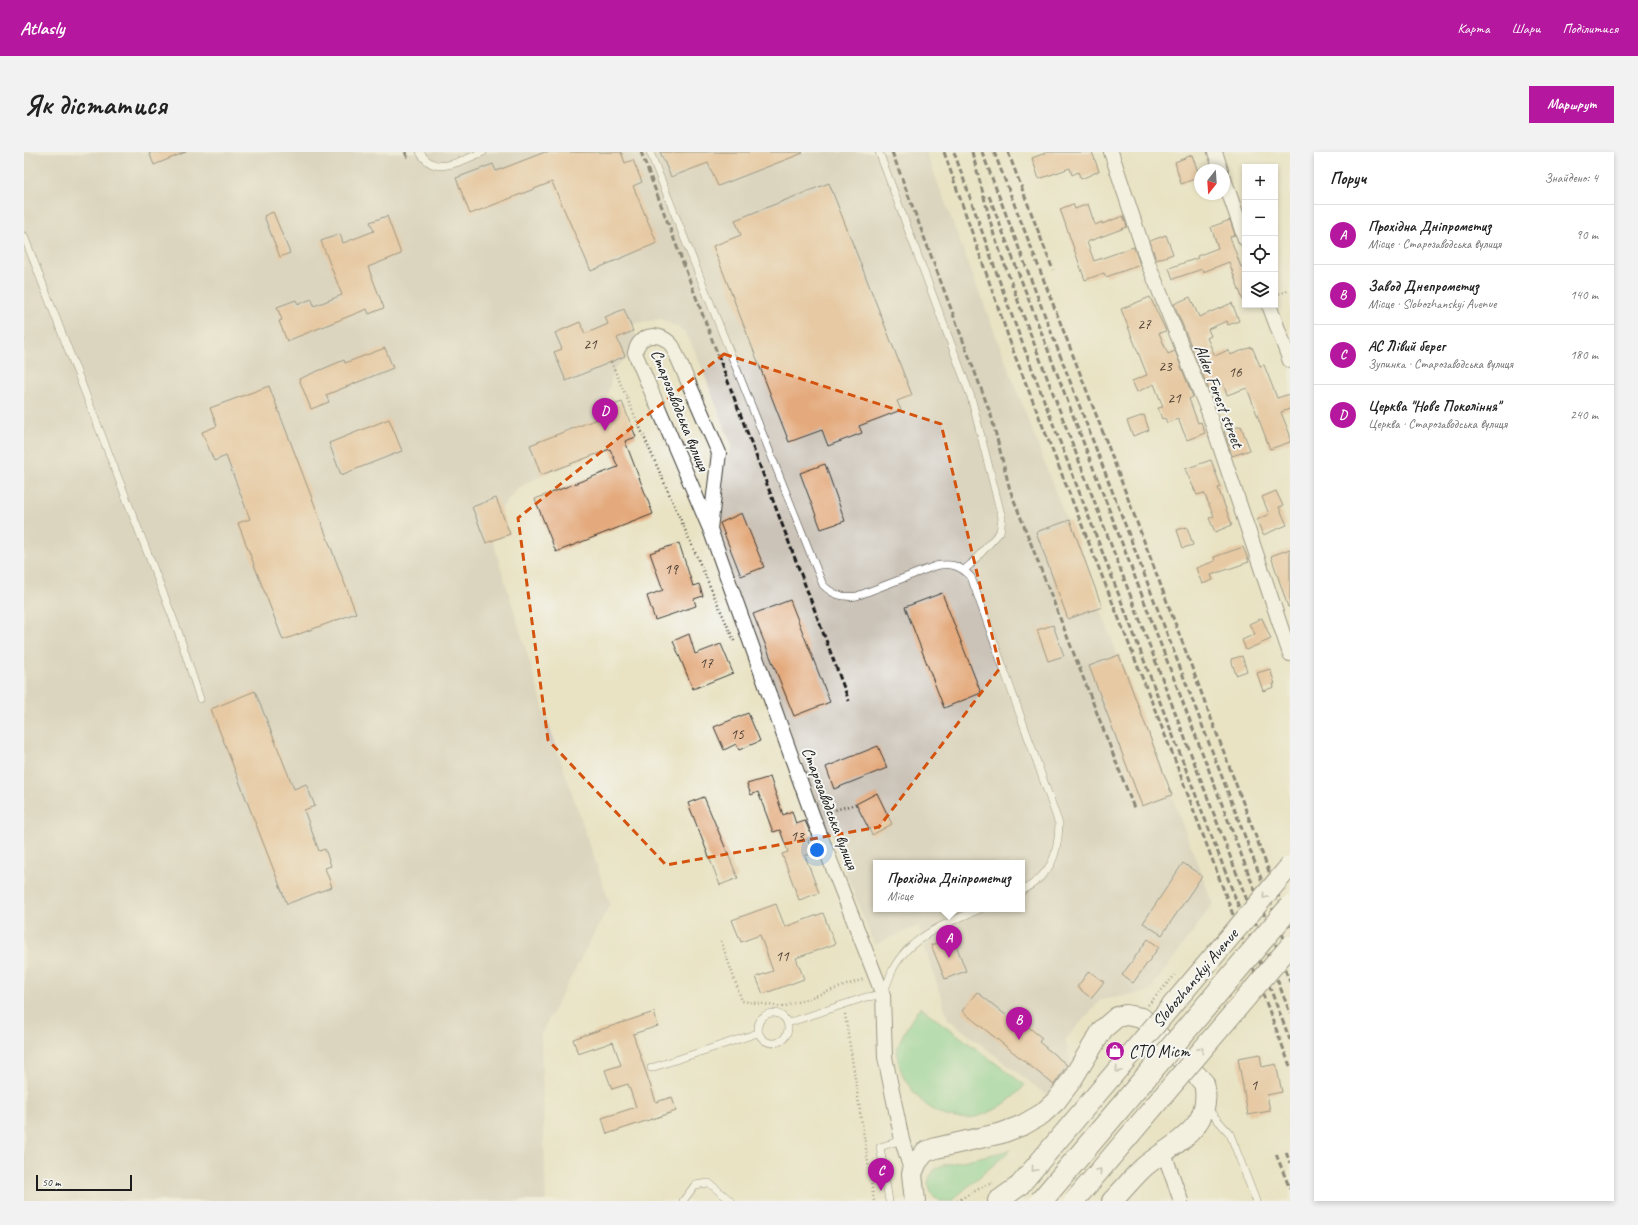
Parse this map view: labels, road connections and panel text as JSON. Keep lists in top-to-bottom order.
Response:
{
  "streets": {
    "main road": ["Slobozhanskyi Avenue"],
    "street": ["Alder Forest street", "Старозаводська вулиця"]
  },
  "places": {
    "shop": ["СТО Міст"]
  },
  "house_numbers": [
    "27",
    "21",
    "23",
    "16",
    "21",
    "19",
    "17",
    "15",
    "13",
    "11",
    "1"
  ],
  "scale_bar": "50 m",
  "north": "bottom",
  "page": {
    "header": "Atlasly",
    "nav": ["Карта", "Шари", "Поділитися"],
    "buttons": "Маршрут",
    "title": "Як дістатися",
    "heading": ["Поруч", "Знайдено: 4"],
    "map_buttons": ["+", "−"],
    "list": [
      {
        "mark": "A",
        "name": "Прохідна Дніпрометиз",
        "note": "Місце · Старозаводська вулиця",
        "value": "90 m"
      },
      {
        "mark": "B",
        "name": "Завод Днепрометиз",
        "note": "Місце · Slobozhanskyi Avenue",
        "value": "140 m"
      },
      {
        "mark": "C",
        "name": "АС Лівий берег",
        "note": "Зупинка · Старозаводська вулиця",
        "value": "180 m"
      },
      {
        "mark": "D",
        "name": "Церква \"Нове Покоління\"",
        "note": "Церква · Старозаводська вулиця",
        "value": "240 m"
      }
    ],
    "pins": [
      "D",
      "A",
      "B",
      "C"
    ],
    "popup": ["Прохідна Дніпрометиз", "Місце"],
    "scale": "50 m"
  }
}
